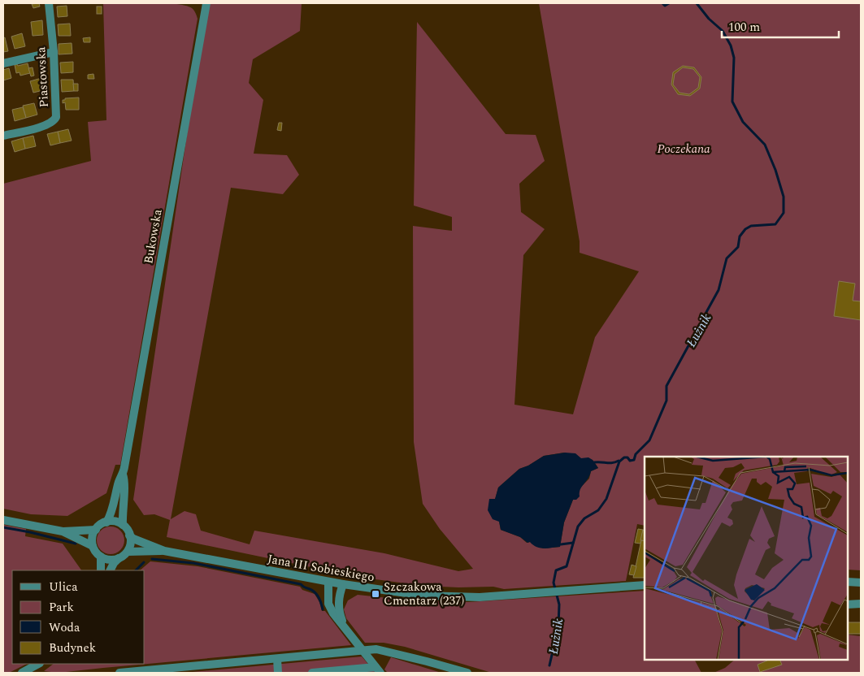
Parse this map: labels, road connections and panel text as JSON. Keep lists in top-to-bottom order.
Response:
{
  "streets": {
    "street": ["Piastowska", "Bukowska", "Jana III Sobieskiego"]
  },
  "water": ["Łużnik"],
  "parks": ["Poczekana"],
  "places": {
    "transit": ["Szczakowa Cmentarz (237)"]
  },
  "legend": [
    "Ulica",
    "Park",
    "Woda",
    "Budynek"
  ],
  "scale_bar": "100 m"
}
